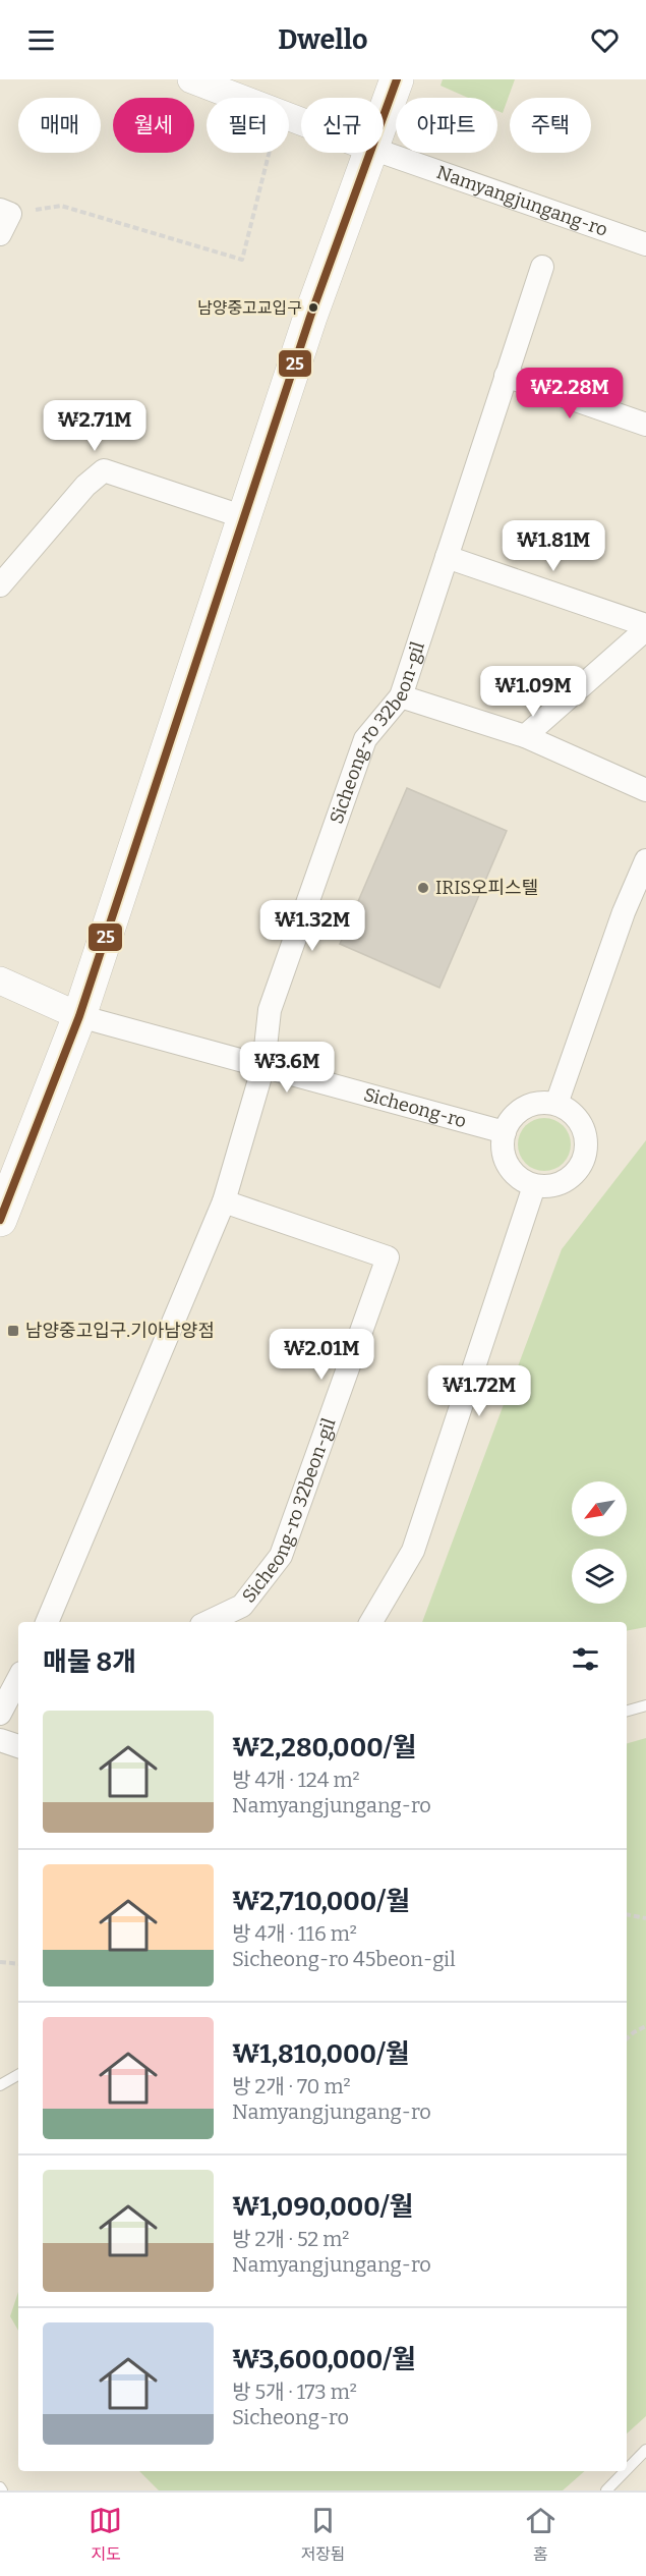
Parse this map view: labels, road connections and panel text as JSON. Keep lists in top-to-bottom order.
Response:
{
  "streets": {
    "street": ["Namyangjungang-ro", "Sicheong-ro 32beon-gil", "Sicheong-ro"]
  },
  "crossings": [
    ["Sicheong-ro 32beon-gil", "Sicheong-ro"]
  ],
  "places": {
    "other": ["남양중고교입구", "IRIS오피스텔"],
    "transit": ["남양중고입구.기아남양점"]
  },
  "lines": ["transit line 25"],
  "north": "bottom left",
  "page": {
    "header": "Dwello",
    "chip": [
      "매매",
      "월세",
      "필터",
      "신규",
      "아파트",
      "주택"
    ],
    "price": [
      "₩2.28M",
      "₩2.71M",
      "₩1.81M",
      "₩1.09M",
      "₩1.32M",
      "₩3.6M",
      "₩2.01M",
      "₩1.72M"
    ],
    "heading": "매물 8개",
    "list": [
      {
        "name": "₩2,280,000/월",
        "note": "방 4개 · 124 m² · Namyangjungang-ro"
      },
      {
        "name": "₩2,710,000/월",
        "note": "방 4개 · 116 m² · Sicheong-ro 45beon-gil"
      },
      {
        "name": "₩1,810,000/월",
        "note": "방 2개 · 70 m² · Namyangjungang-ro"
      },
      {
        "name": "₩1,090,000/월",
        "note": "방 2개 · 52 m² · Namyangjungang-ro"
      },
      {
        "name": "₩3,600,000/월",
        "note": "방 5개 · 173 m² · Sicheong-ro"
      }
    ],
    "tabs": ["지도", "저장됨", "홈"]
  }
}
